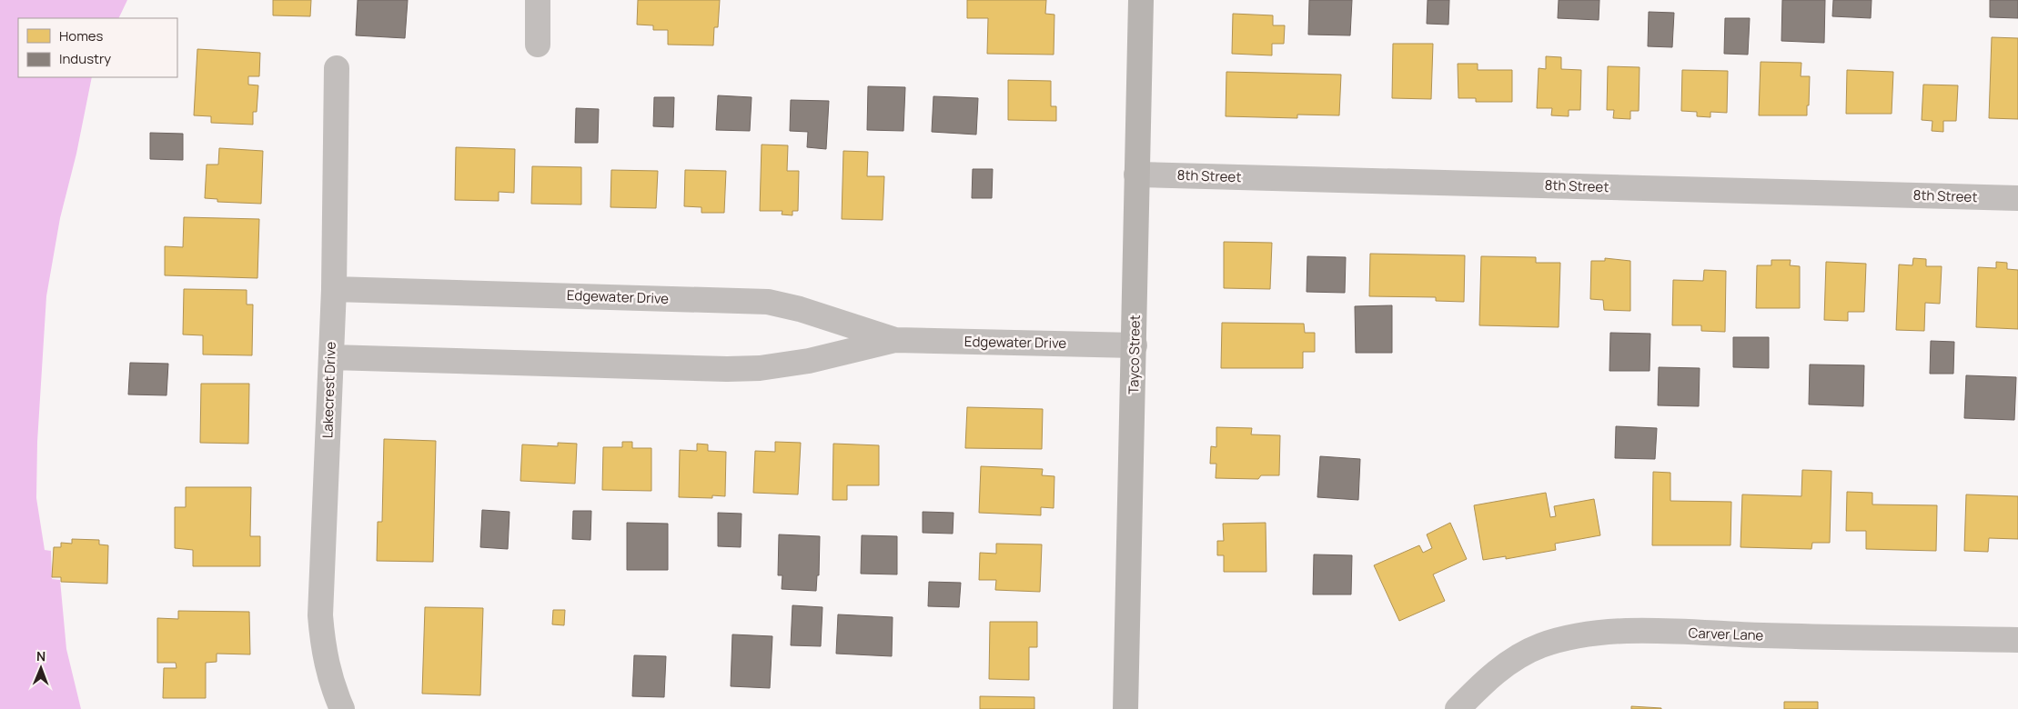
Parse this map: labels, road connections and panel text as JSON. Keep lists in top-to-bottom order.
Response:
{
  "streets": {
    "street": [
      "8th Street",
      "Edgewater Drive",
      "Tayco Street",
      "Lakecrest Drive",
      "Carver Lane"
    ]
  },
  "crossings": [
    ["8th Street", "Tayco Street"],
    ["Edgewater Drive", "Tayco Street"],
    ["Edgewater Drive", "Lakecrest Drive"]
  ],
  "legend": ["Homes", "Industry"],
  "north": "top"
}
